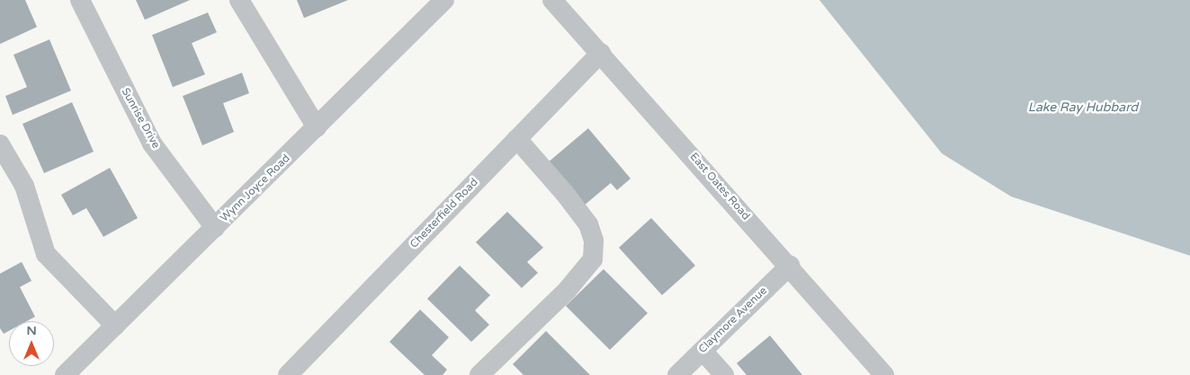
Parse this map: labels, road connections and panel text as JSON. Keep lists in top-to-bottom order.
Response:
{
  "streets": {
    "street": [
      "Sunrise Drive",
      "East Oates Road",
      "Wynn Joyce Road",
      "Chesterfield Road",
      "Claymore Avenue"
    ]
  },
  "crossings": [
    ["Sunrise Drive", "Wynn Joyce Road"],
    ["East Oates Road", "Chesterfield Road"],
    ["East Oates Road", "Claymore Avenue"]
  ],
  "water": ["Lake Ray Hubbard"],
  "north": "top"
}
